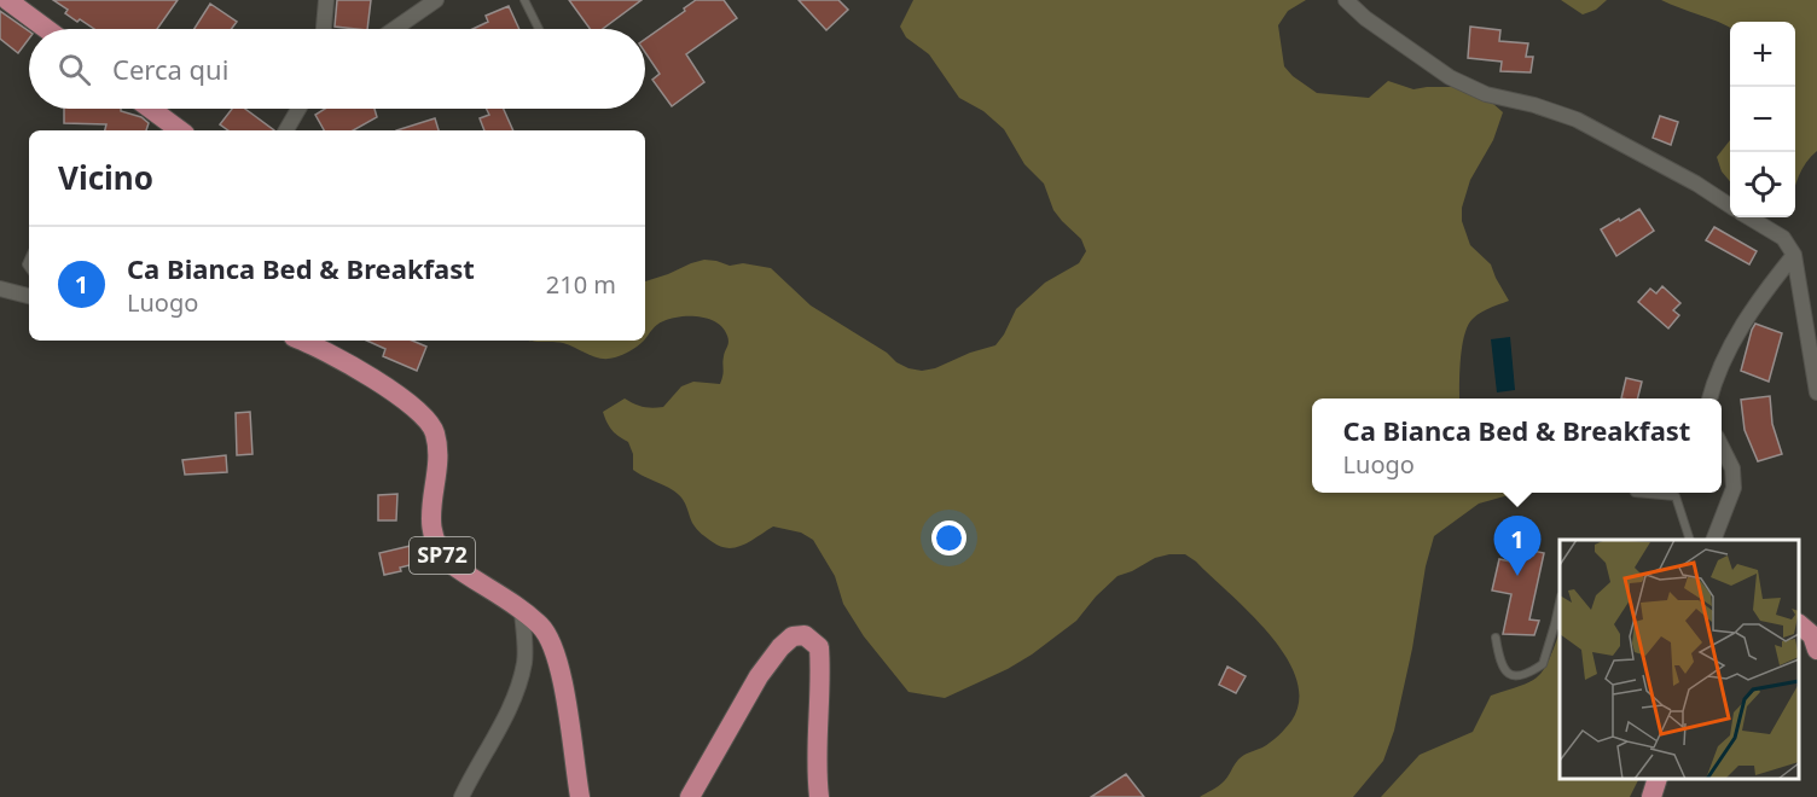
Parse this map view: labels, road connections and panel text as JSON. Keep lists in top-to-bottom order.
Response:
{
  "streets": {
    "main road": ["SP72"]
  },
  "page": {
    "map_buttons": ["+", "−"],
    "search": "Cerca qui",
    "heading": "Vicino",
    "list": [
      {
        "mark": "1",
        "name": "Ca Bianca Bed & Breakfast",
        "note": "Luogo",
        "value": "210 m"
      }
    ],
    "popup": ["Ca Bianca Bed & Breakfast", "Luogo"],
    "pins": "1"
  }
}
